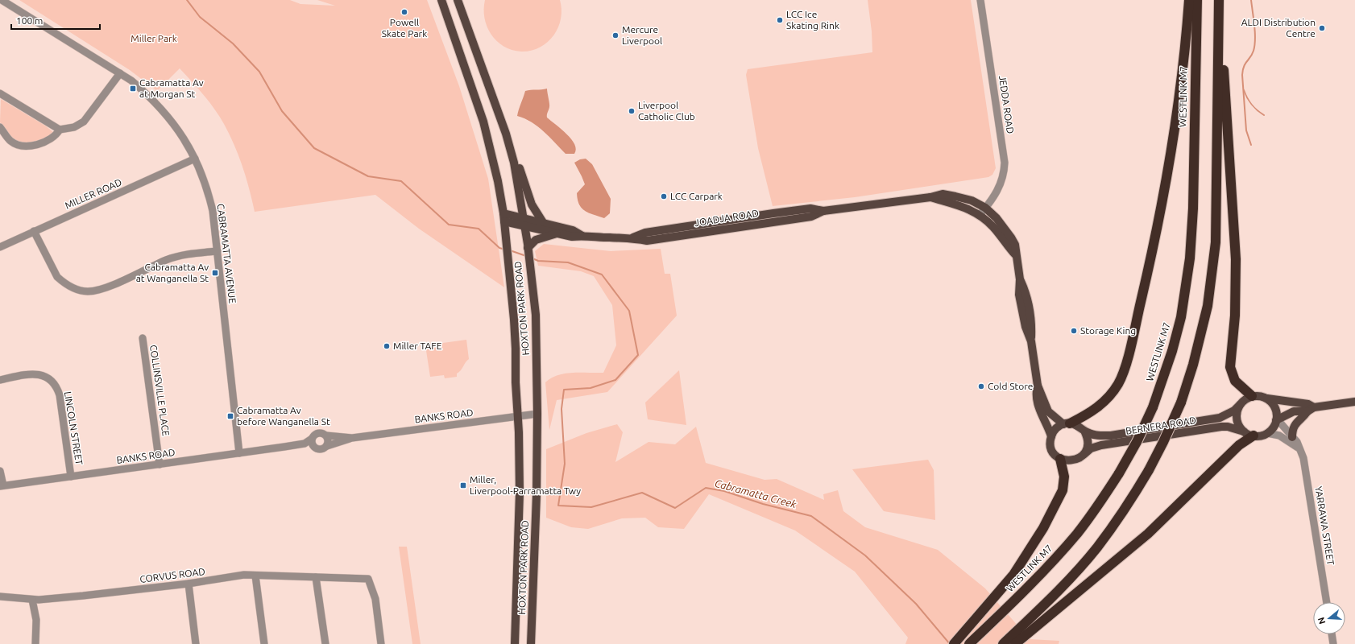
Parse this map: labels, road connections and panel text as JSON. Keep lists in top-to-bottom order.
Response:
{
  "streets": {
    "highway": ["WESTLINK M7"],
    "main road": ["JOADJA ROAD", "HOXTON PARK ROAD", "BERNERA ROAD"],
    "street": [
      "JEDDA ROAD",
      "MILLER ROAD",
      "CABRAMATTA AVENUE",
      "COLLINSVILLE PLACE",
      "BANKS ROAD",
      "LINCOLN STREET",
      "YARRAWA STREET",
      "CORVUS ROAD"
    ]
  },
  "crossings": [
    ["JEDDA ROAD", "JOADJA ROAD"],
    ["MILLER ROAD", "CABRAMATTA AVENUE"],
    ["JOADJA ROAD", "HOXTON PARK ROAD"],
    ["CABRAMATTA AVENUE", "BANKS ROAD"],
    ["HOXTON PARK ROAD", "BANKS ROAD"],
    ["COLLINSVILLE PLACE", "BANKS ROAD"],
    ["BANKS ROAD", "LINCOLN STREET"],
    ["BERNERA ROAD", "YARRAWA STREET"]
  ],
  "water": ["Cabramatta Creek"],
  "parks": ["Miller Park"],
  "places": {
    "other": [
      "Powell Skate Park",
      "LCC Ice Skating Rink",
      "ALDI Distribution Centre",
      "Mercure Liverpool",
      "Liverpool Catholic Club",
      "LCC Carpark",
      "Storage King",
      "Miller TAFE",
      "Cold Store"
    ],
    "transit": [
      "Cabramatta Av at Morgan St",
      "Cabramatta Av at Wanganella St",
      "Cabramatta Av before Wanganella St",
      "Miller, Liverpool-Parramatta Twy"
    ]
  },
  "scale_bar": "100 m",
  "north": "left"
}
